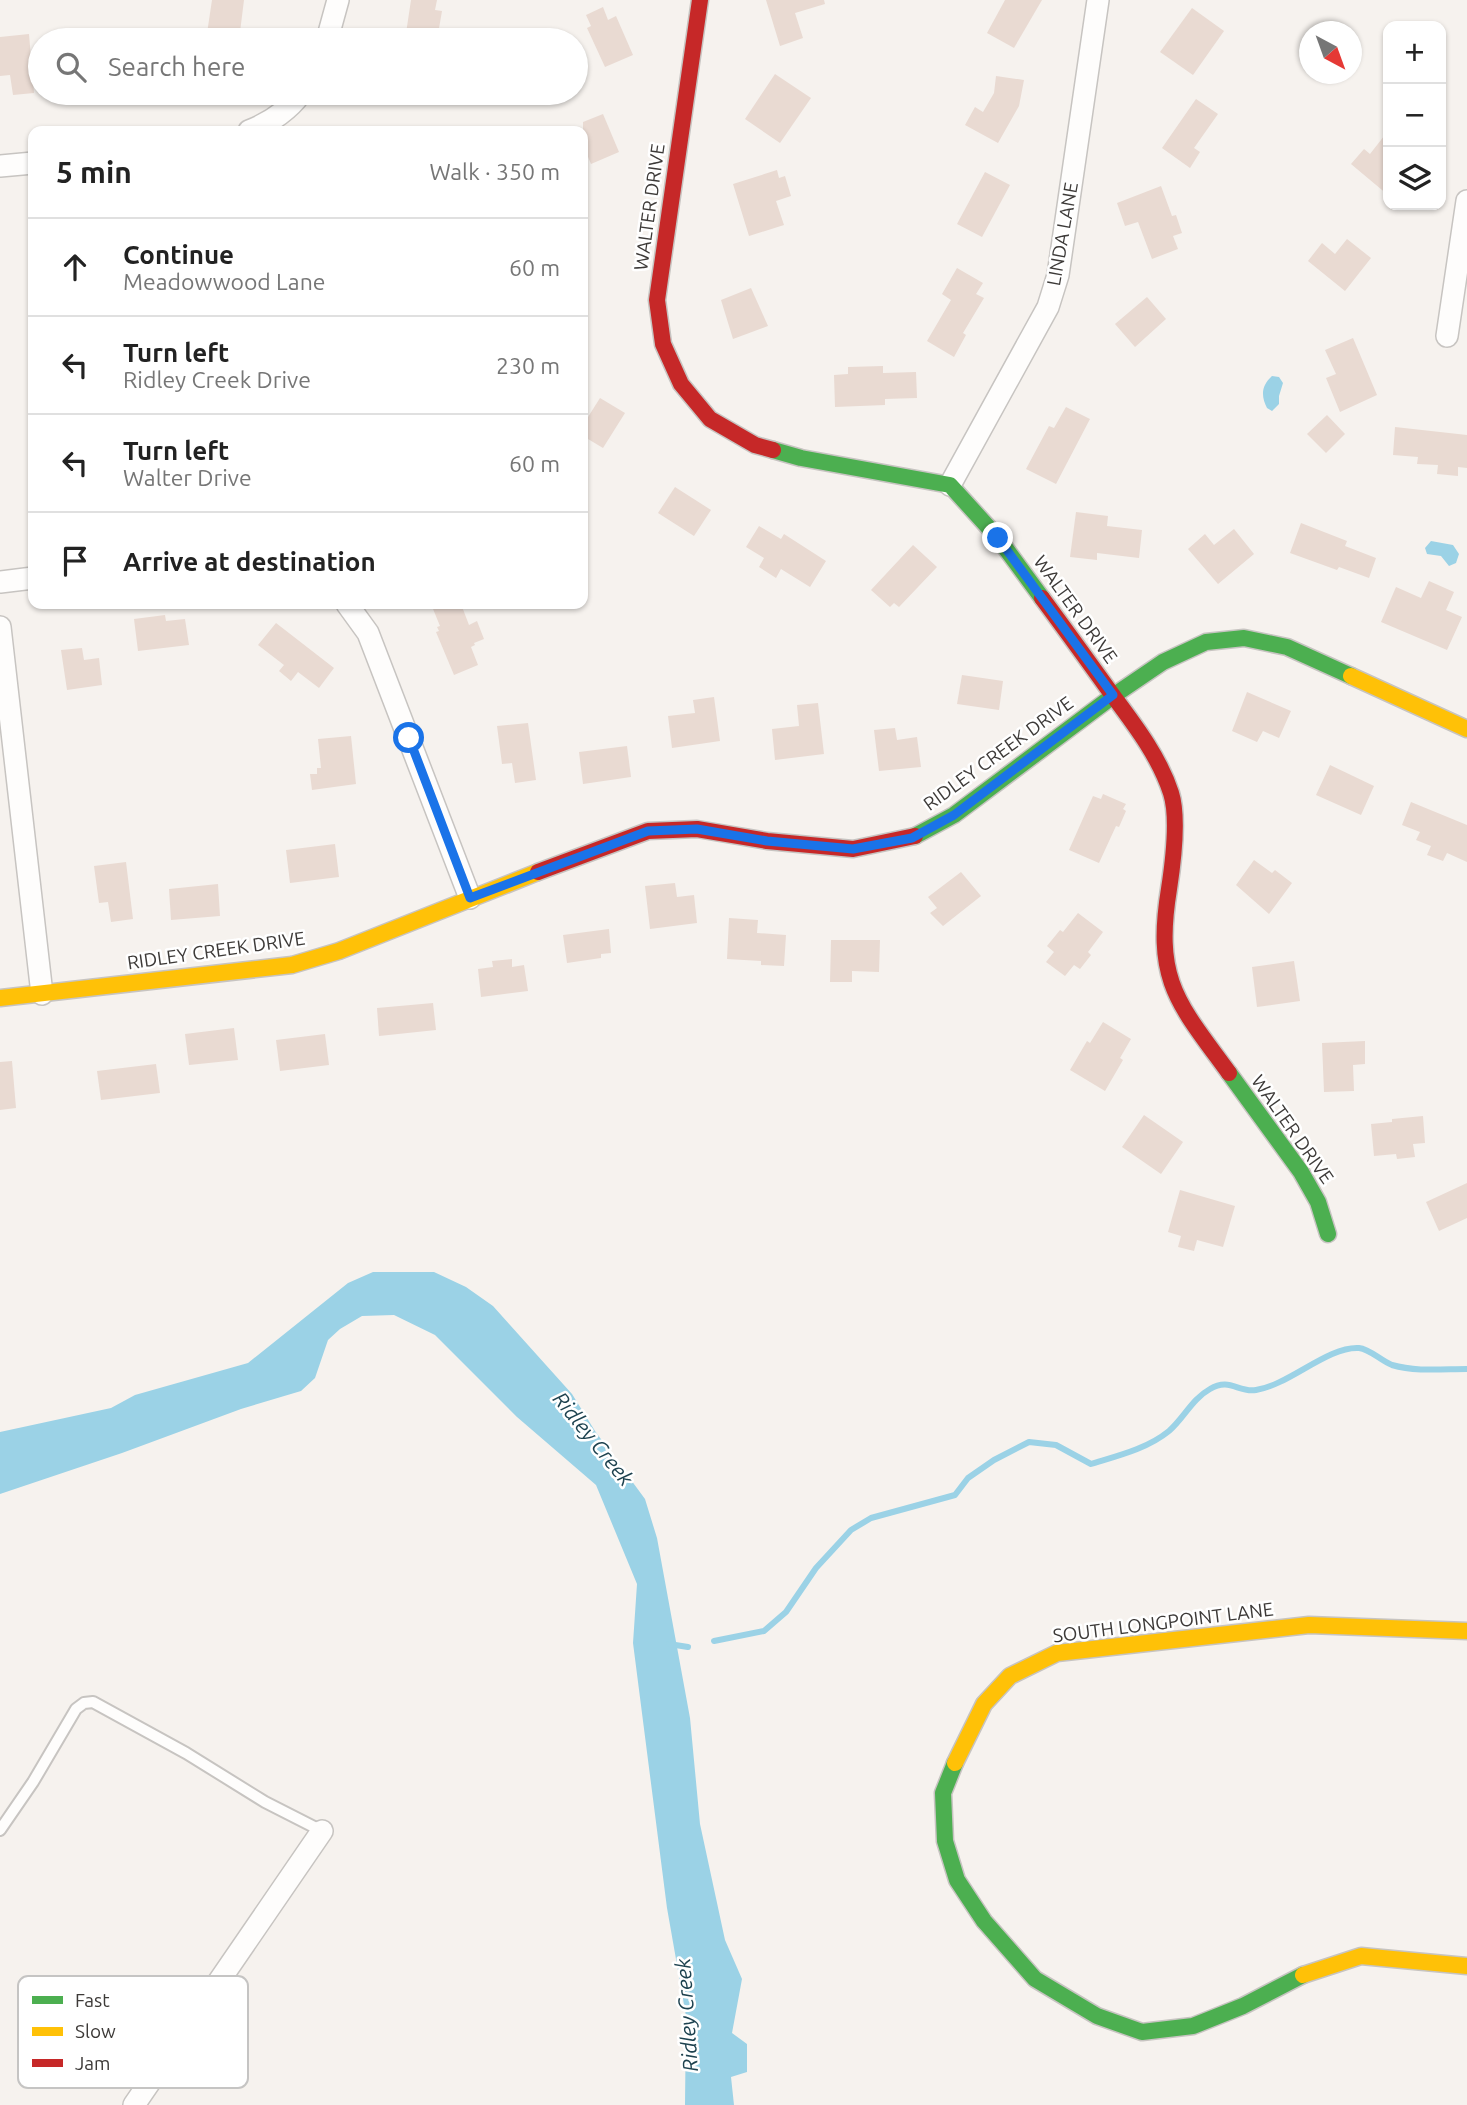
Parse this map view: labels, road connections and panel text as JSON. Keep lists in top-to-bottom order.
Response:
{
  "streets": {
    "street": [
      "WALTER DRIVE",
      "LINDA LANE",
      "RIDLEY CREEK DRIVE",
      "SOUTH LONGPOINT LANE"
    ]
  },
  "crossings": [
    ["WALTER DRIVE", "LINDA LANE"],
    ["WALTER DRIVE", "RIDLEY CREEK DRIVE"]
  ],
  "water": ["Ridley Creek"],
  "legend": ["Fast", "Slow", "Jam"],
  "north": "bottom right",
  "page": {
    "map_buttons": ["+", "−"],
    "search": "Search here",
    "heading": ["5 min", "Walk · 350 m"],
    "list": [
      ["Continue", "Meadowwood Lane", "60 m"],
      ["Turn left", "Ridley Creek Drive", "230 m"],
      ["Turn left", "Walter Drive", "60 m"],
      "Arrive at destination"
    ]
  }
}
